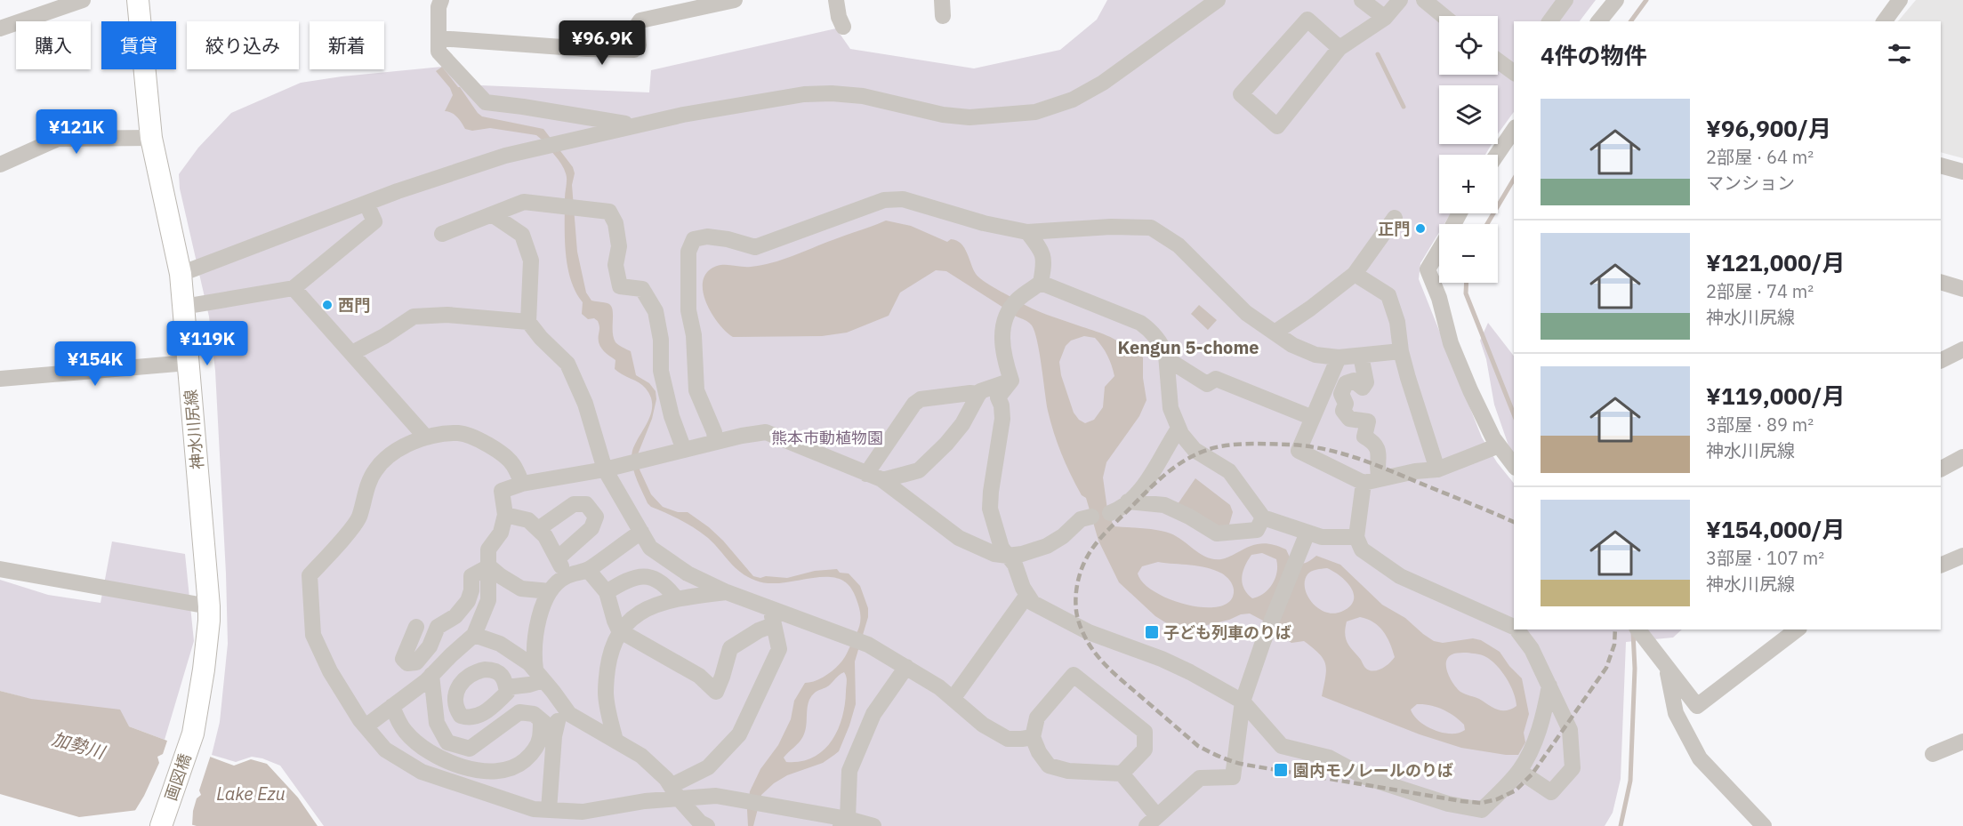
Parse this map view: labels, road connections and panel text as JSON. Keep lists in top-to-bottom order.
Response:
{
  "streets": {
    "main road": ["神水川尻線", "画図橋"]
  },
  "crossings": [
    ["神水川尻線", "画図橋"]
  ],
  "districts": ["Kengun 5-chome"],
  "water": ["加勢川", "Lake Ezu"],
  "parks": ["熊本市動植物園"],
  "places": {
    "other": ["正門", "西門"],
    "transit": ["子ども列車のりば", "園内モノレールのりば"]
  },
  "page": {
    "map_buttons": ["+", "−"],
    "price": [
      "¥96.9K",
      "¥121K",
      "¥119K",
      "¥154K"
    ],
    "chip": [
      "購入",
      "賃貸",
      "絞り込み",
      "新着"
    ],
    "heading": "4件の物件",
    "list": [
      {
        "name": "¥96,900/月",
        "note": "2部屋 · 64 m² · マンション"
      },
      {
        "name": "¥121,000/月",
        "note": "2部屋 · 74 m² · 神水川尻線"
      },
      {
        "name": "¥119,000/月",
        "note": "3部屋 · 89 m² · 神水川尻線"
      },
      {
        "name": "¥154,000/月",
        "note": "3部屋 · 107 m² · 神水川尻線"
      }
    ]
  }
}
